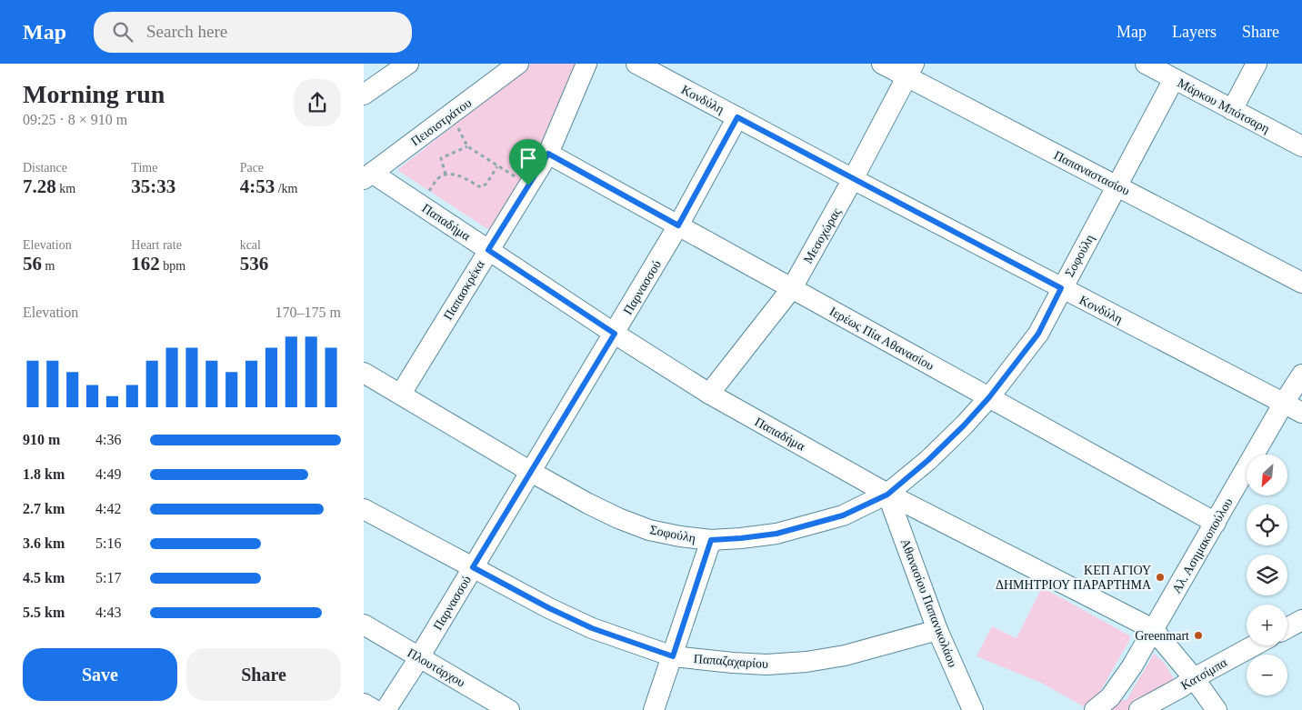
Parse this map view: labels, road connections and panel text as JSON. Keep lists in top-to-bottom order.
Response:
{
  "streets": {
    "street": [
      "Κονδύλη",
      "Μάρκου Μπότσαρη",
      "Πεισιστράτου",
      "Παπαναστασίου",
      "Παπαδήμα",
      "Μεσοχώρας",
      "Σοφούλη",
      "Παρνασσού",
      "Παπασκρέκα",
      "Ιερέως Πία Αθανασίου",
      "Αλ. Ασημακοπούλου",
      "Αθανασίου Παπανικολάου",
      "Παπαζαχαρίου",
      "Πλουτάρχου",
      "Κατσίμπα"
    ]
  },
  "crossings": [
    ["Κονδύλη", "Μεσοχώρας"],
    ["Κονδύλη", "Σοφούλη"],
    ["Κονδύλη", "Παρνασσού"],
    ["Κονδύλη", "Αλ. Ασημακοπούλου"],
    ["Μάρκου Μπότσαρη", "Σοφούλη"],
    ["Πεισιστράτου", "Παπαδήμα"],
    ["Παπαναστασίου", "Μεσοχώρας"],
    ["Παπαναστασίου", "Σοφούλη"],
    ["Παπαδήμα", "Μεσοχώρας"],
    ["Παπαδήμα", "Σοφούλη"],
    ["Παπαδήμα", "Παρνασσού"],
    ["Παπαδήμα", "Παπασκρέκα"],
    ["Παπαδήμα", "Αλ. Ασημακοπούλου"],
    ["Παπαδήμα", "Αθανασίου Παπανικολάου"],
    ["Παπαδήμα", "Κατσίμπα"],
    ["Μεσοχώρας", "Ιερέως Πία Αθανασίου"],
    ["Σοφούλη", "Παρνασσού"],
    ["Σοφούλη", "Παπασκρέκα"],
    ["Σοφούλη", "Ιερέως Πία Αθανασίου"],
    ["Σοφούλη", "Αθανασίου Παπανικολάου"],
    ["Παρνασσού", "Ιερέως Πία Αθανασίου"],
    ["Παρνασσού", "Παπαζαχαρίου"],
    ["Παρνασσού", "Πλουτάρχου"],
    ["Παπασκρέκα", "Ιερέως Πία Αθανασίου"],
    ["Ιερέως Πία Αθανασίου", "Αλ. Ασημακοπούλου"],
    ["Αθανασίου Παπανικολάου", "Παπαζαχαρίου"]
  ],
  "places": ["ΚΕΠ ΑΓΙΟΥ ΔΗΜΗΤΡΙΟΥ ΠΑΡΑΡΤΗΜΑ", "Greenmart"],
  "north": "bottom left",
  "page": {
    "header": "Map",
    "search": "Search here",
    "nav": ["Map", "Layers", "Share"],
    "heading": ["Morning run", "09:25 · 8 × 910 m"],
    "stats": [
      ["Distance", "7.28 km"],
      ["Time", "35:33"],
      ["Pace", "4:53 /km"],
      ["Elevation", "56 m"],
      ["Heart rate", "162 bpm"],
      ["kcal", "536"]
    ],
    "chart": ["Elevation", "170–175 m"],
    "list": [
      {
        "name": "910 m",
        "note": "4:36"
      },
      {
        "name": "1.8 km",
        "note": "4:49"
      },
      {
        "name": "2.7 km",
        "note": "4:42"
      },
      {
        "name": "3.6 km",
        "note": "5:16"
      },
      {
        "name": "4.5 km",
        "note": "5:17"
      },
      {
        "name": "5.5 km",
        "note": "4:43"
      }
    ],
    "map_buttons": ["+", "−"],
    "buttons": ["Save", "Share"]
  }
}
